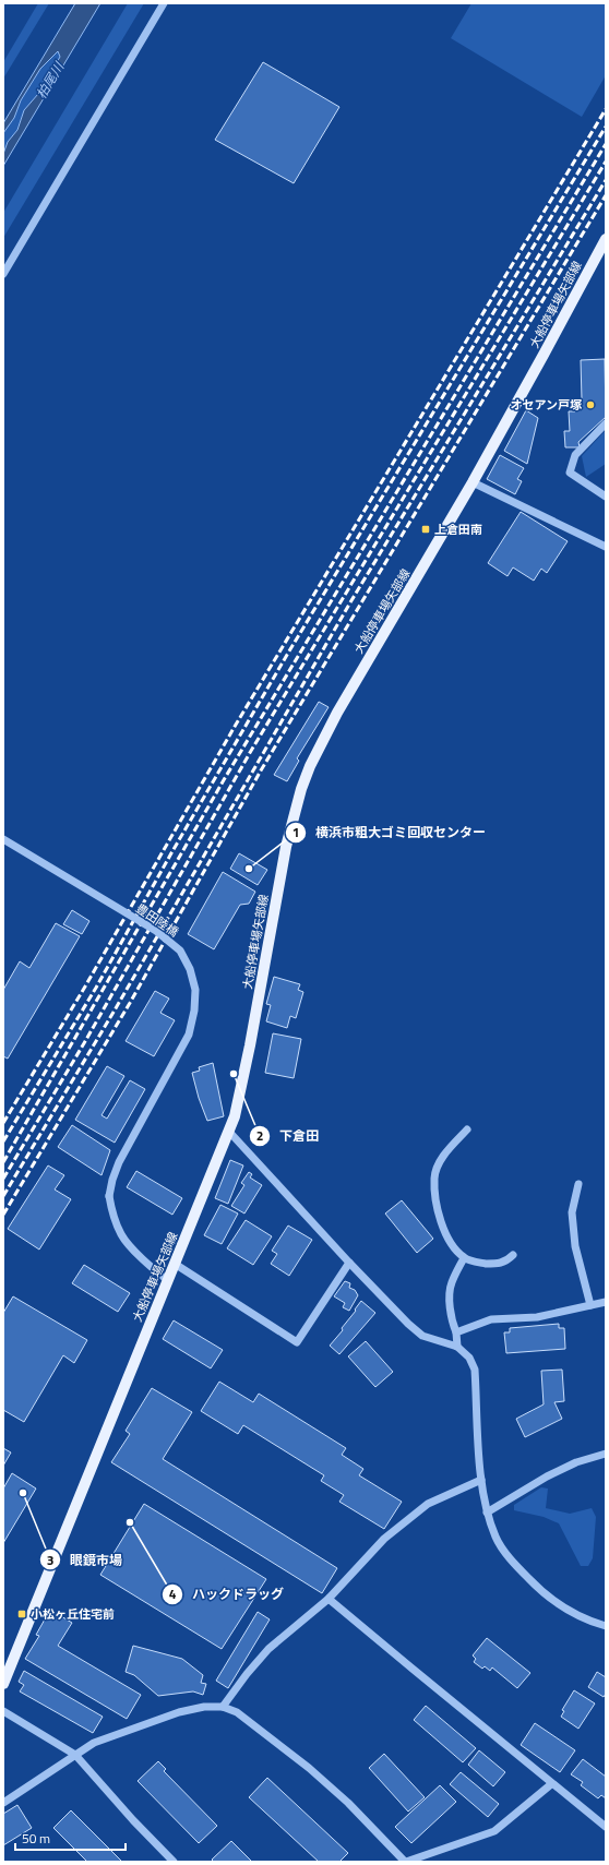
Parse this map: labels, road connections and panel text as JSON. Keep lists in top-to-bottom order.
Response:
{
  "streets": {
    "main road": ["大船停車場矢部線"],
    "street": ["豊田陸橋"]
  },
  "crossings": [
    ["大船停車場矢部線", "豊田陸橋"]
  ],
  "water": ["柏尾川"],
  "places": {
    "other": [
      "オセアン戸塚",
      "横浜市粗大ゴミ回収センター",
      "下倉田",
      "眼鏡市場",
      "ハックドラッグ"
    ],
    "transit": ["上倉田南", "小松ヶ丘住宅前"]
  },
  "scale_bar": "50 m"
}
